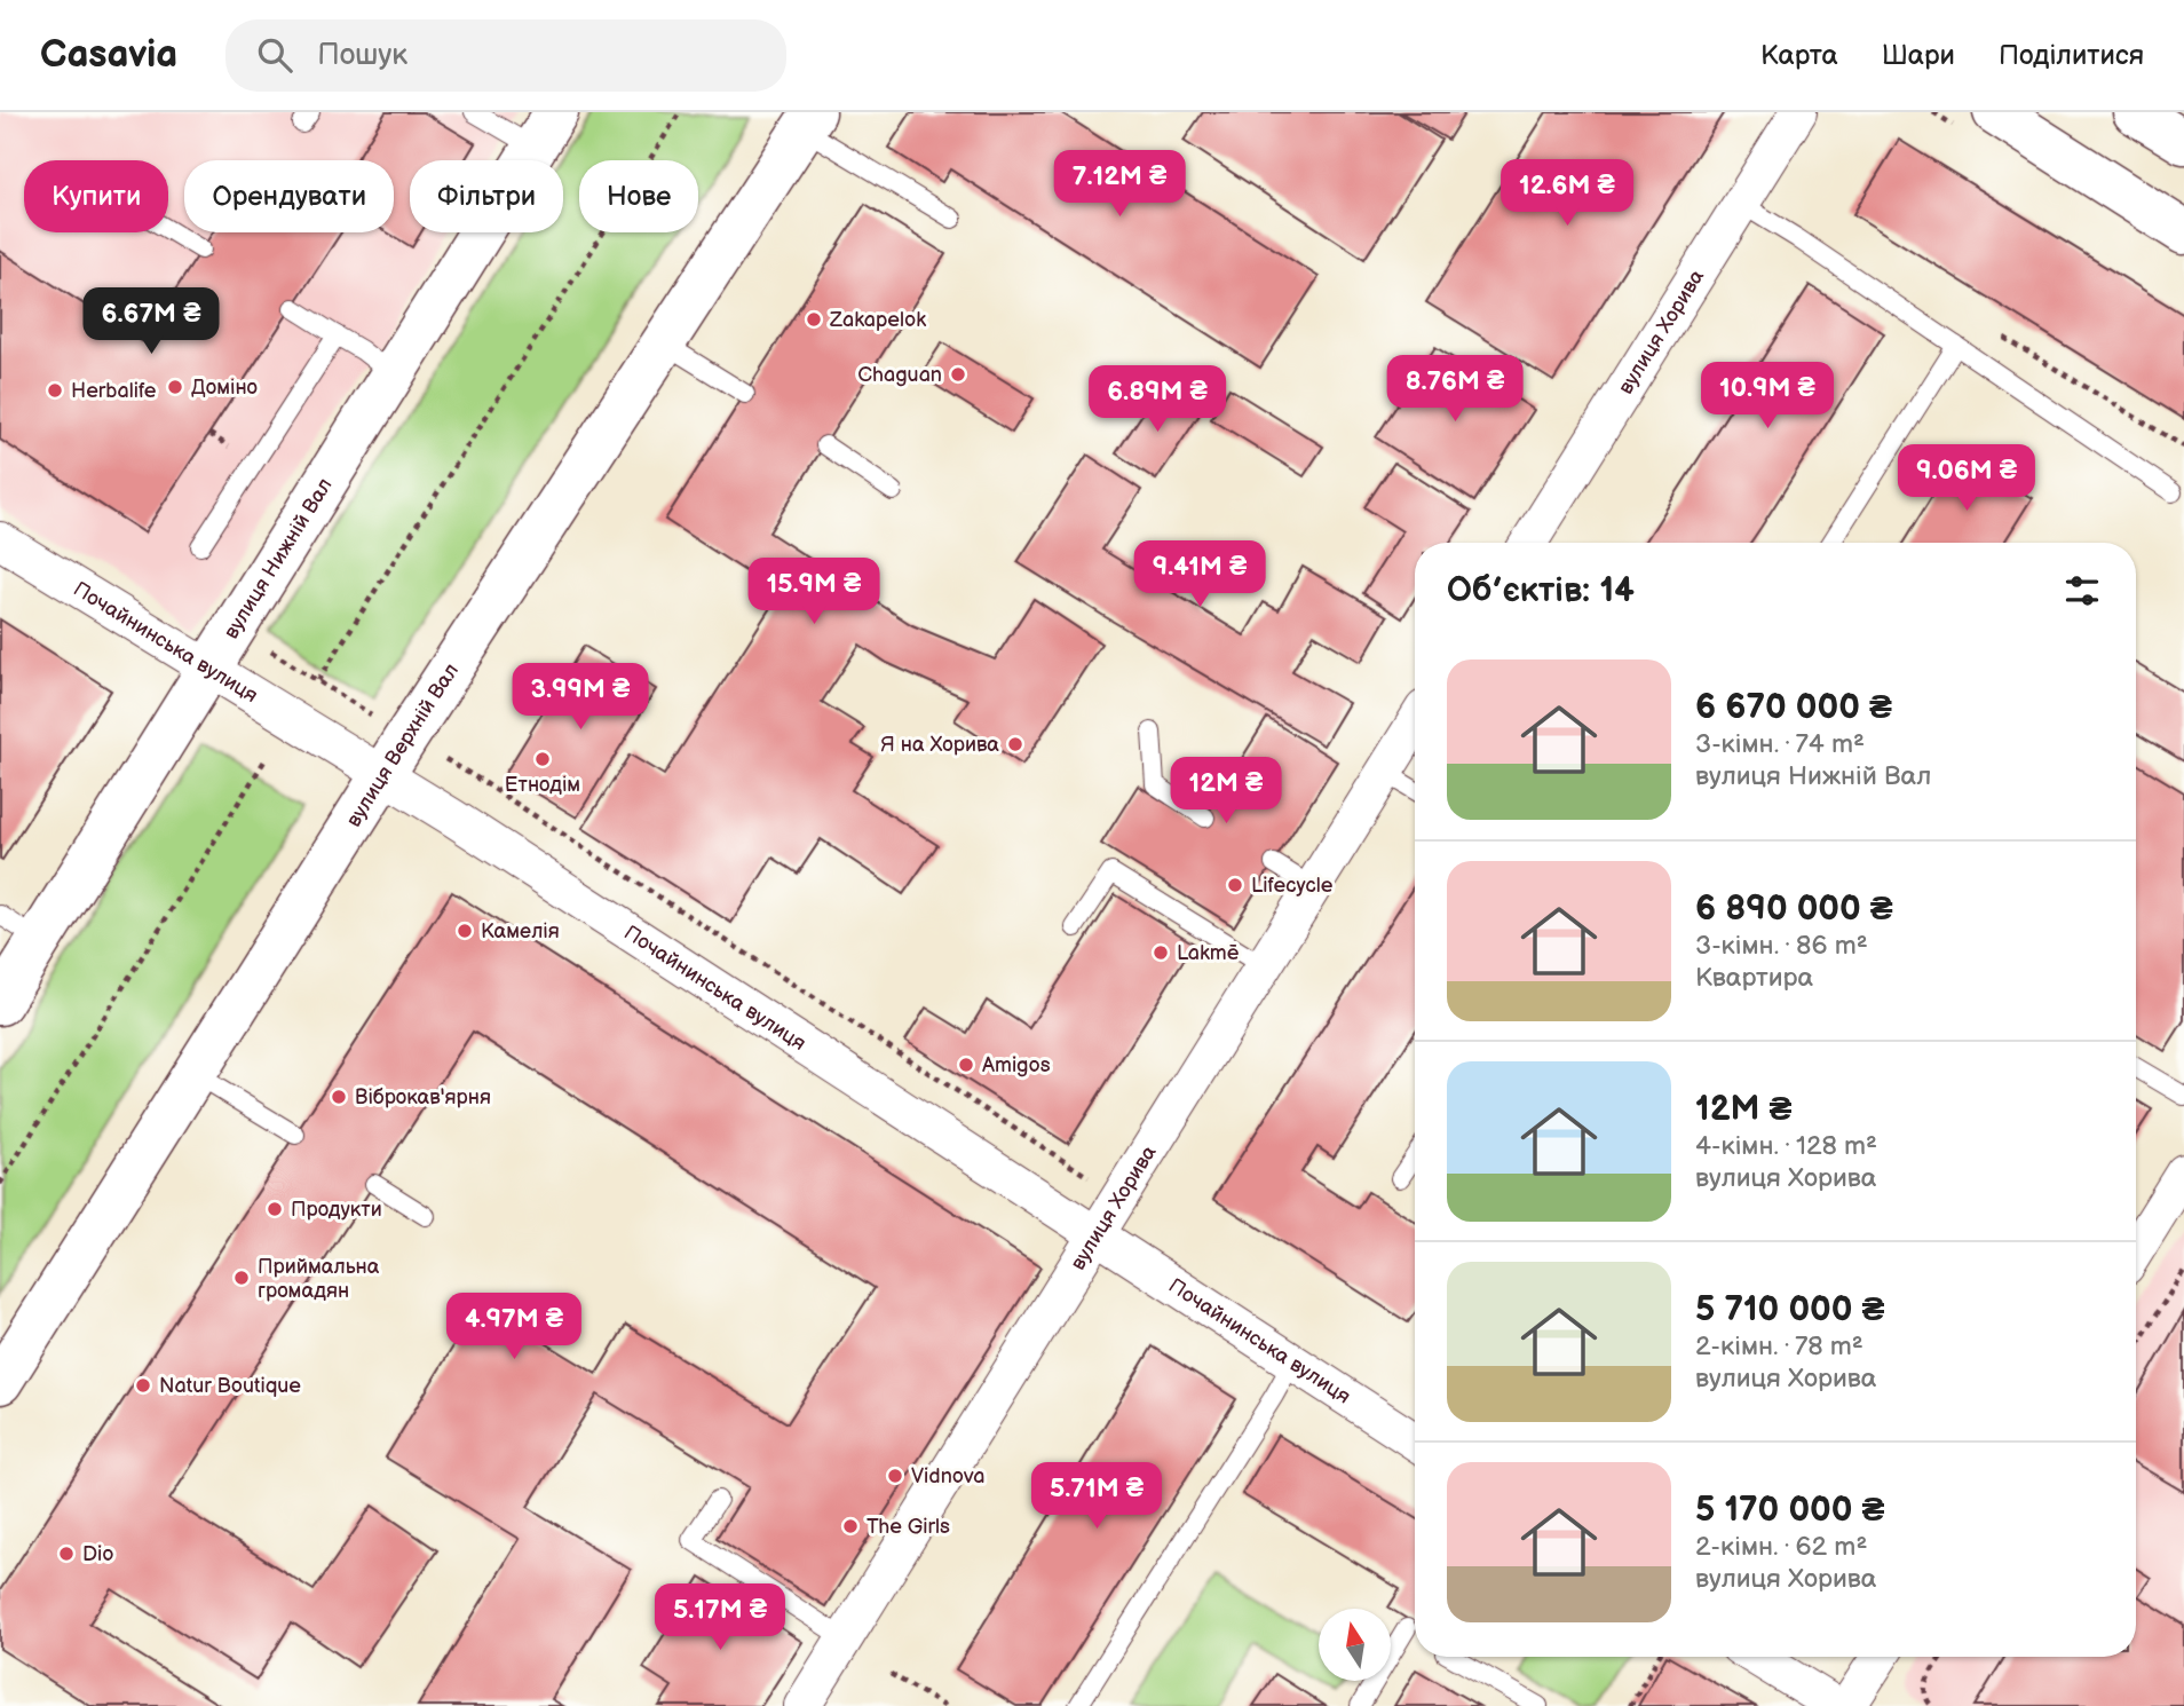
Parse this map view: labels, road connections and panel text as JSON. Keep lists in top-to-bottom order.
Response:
{
  "streets": {
    "main road": ["вулиця Нижній Вал", "вулиця Верхній Вал"],
    "street": ["вулиця Хорива", "Почайнинська вулиця"]
  },
  "crossings": [
    ["вулиця Хорива", "Почайнинська вулиця"],
    ["вулиця Нижній Вал", "Почайнинська вулиця"],
    ["Почайнинська вулиця", "вулиця Верхній Вал"]
  ],
  "places": [
    "Zakapelok",
    "Chaguan",
    "Доміно",
    "Herbalife",
    "Я на Хорива",
    "Етнодім",
    "Lifecycle",
    "Камелія",
    "Lakmē",
    "Amigos",
    "Віброкав'ярня",
    "Продукти",
    "Приймальна громадян",
    "Natur Boutique",
    "Vidnova",
    "The Girls",
    "Dio"
  ],
  "north": "top",
  "page": {
    "header": "Casavia",
    "search": "Пошук",
    "nav": ["Карта", "Шари", "Поділитися"],
    "price": [
      "7.12M ₴",
      "12.6M ₴",
      "6.67M ₴",
      "8.76M ₴",
      "10.9M ₴",
      "6.89M ₴",
      "9.06M ₴",
      "9.41M ₴",
      "15.9M ₴",
      "3.99M ₴",
      "12M ₴",
      "4.97M ₴",
      "5.71M ₴",
      "5.17M ₴"
    ],
    "chip": [
      "Купити",
      "Орендувати",
      "Фільтри",
      "Нове"
    ],
    "heading": "Об’єктів: 14",
    "list": [
      {
        "name": "6 670 000 ₴",
        "note": "3-кімн. · 74 m² · вулиця Нижній Вал"
      },
      {
        "name": "6 890 000 ₴",
        "note": "3-кімн. · 86 m² · Квартира"
      },
      {
        "name": "12M ₴",
        "note": "4-кімн. · 128 m² · вулиця Хорива"
      },
      {
        "name": "5 710 000 ₴",
        "note": "2-кімн. · 78 m² · вулиця Хорива"
      },
      {
        "name": "5 170 000 ₴",
        "note": "2-кімн. · 62 m² · вулиця Хорива"
      }
    ]
  }
}
